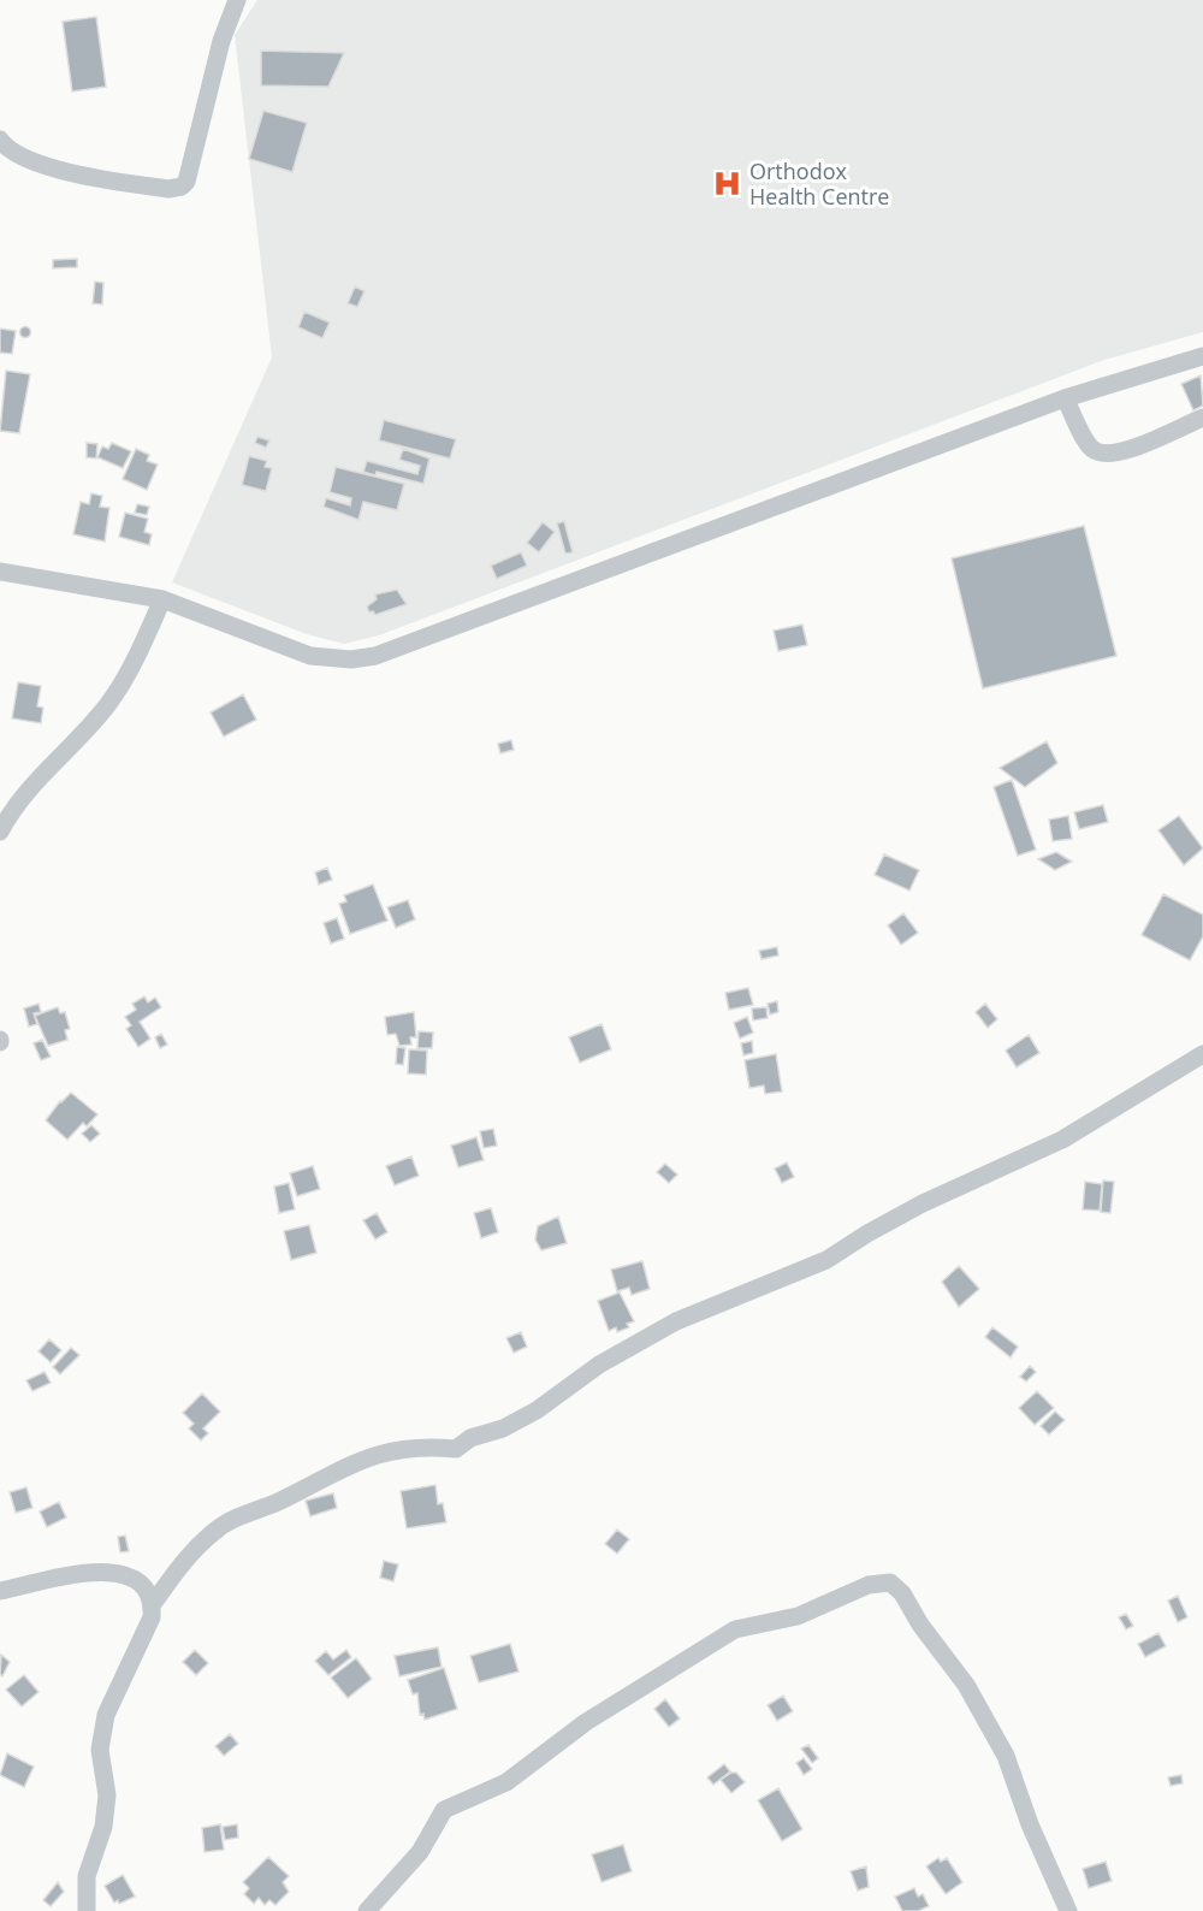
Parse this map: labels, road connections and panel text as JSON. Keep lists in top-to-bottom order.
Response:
{
  "places": {
    "hospital": ["Orthodox Health Centre"]
  }
}
